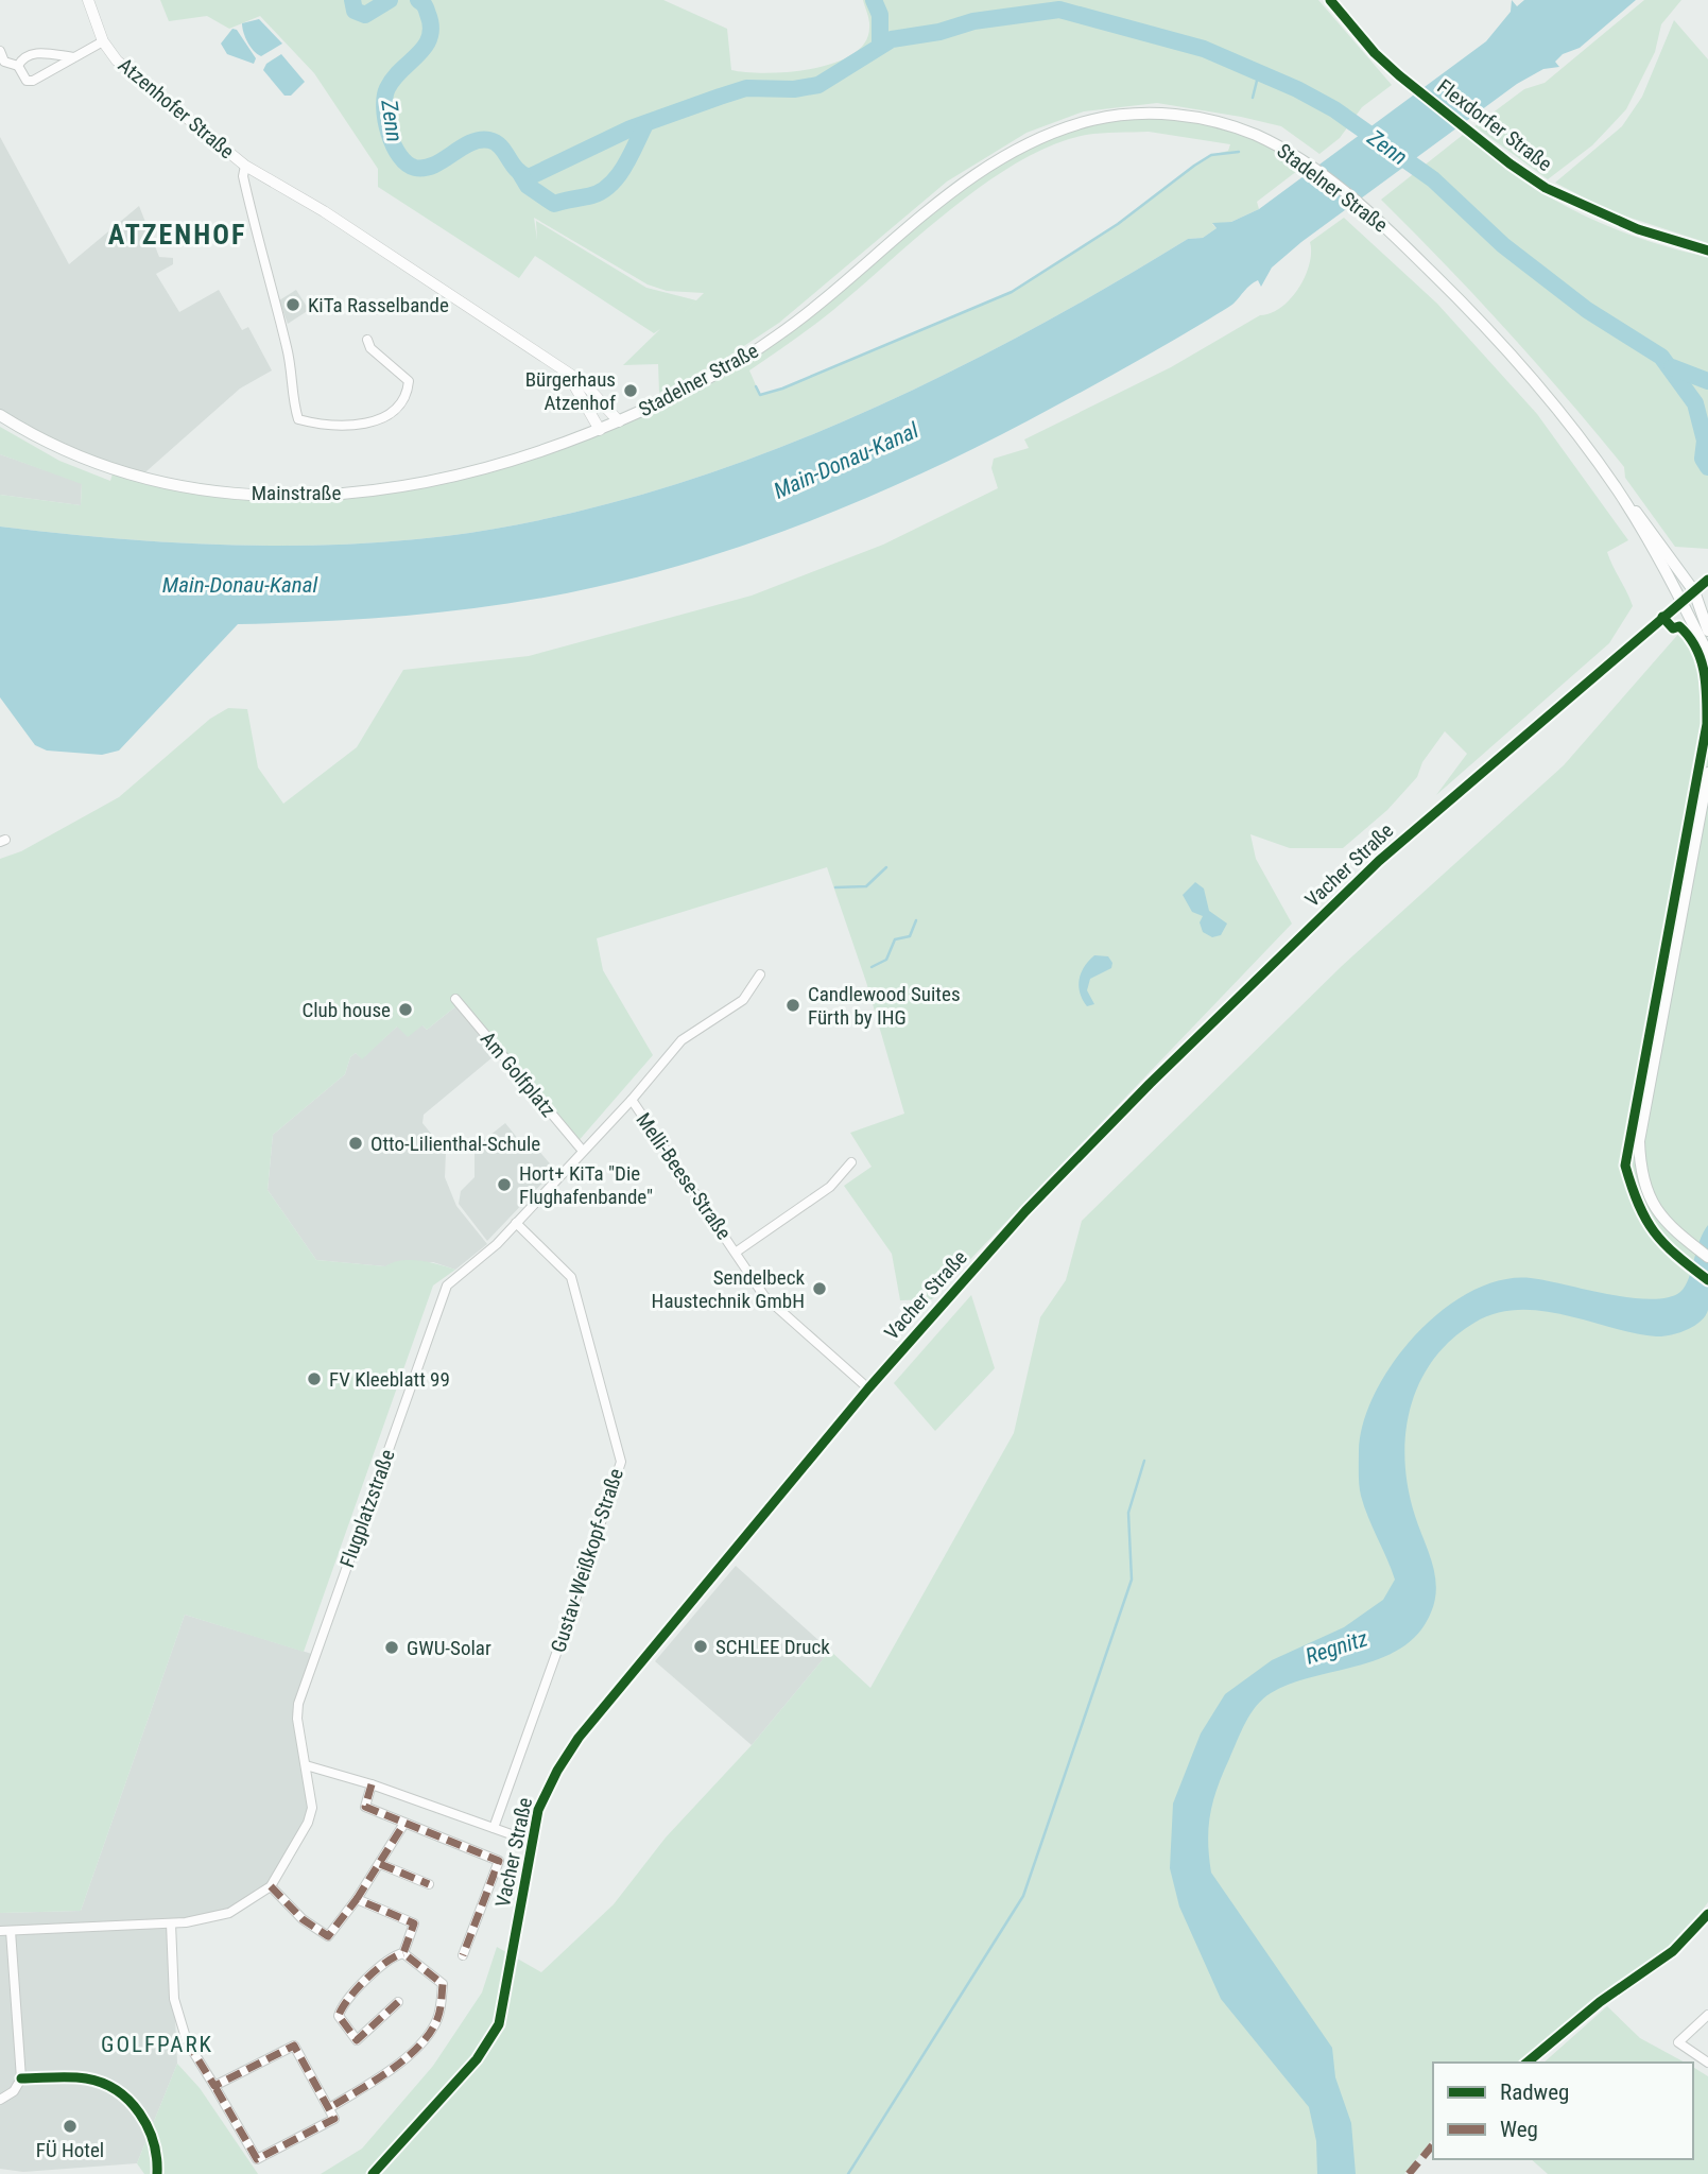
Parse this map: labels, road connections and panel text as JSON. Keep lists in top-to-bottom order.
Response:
{
  "streets": {
    "main road": ["Stadelner Straße", "Mainstraße"],
    "street": [
      "Atzenhofer Straße",
      "Flexdorfer Straße",
      "Vacher Straße",
      "Am Golfplatz",
      "Melli-Beese-Straße",
      "Flugplatzstraße",
      "Gustav-Weißkopf-Straße"
    ]
  },
  "crossings": [
    ["Atzenhofer Straße", "Stadelner Straße"],
    ["Stadelner Straße", "Mainstraße"],
    ["Stadelner Straße", "Vacher Straße"],
    ["Vacher Straße", "Melli-Beese-Straße"],
    ["Am Golfplatz", "Flugplatzstraße"],
    ["Melli-Beese-Straße", "Flugplatzstraße"],
    ["Flugplatzstraße", "Gustav-Weißkopf-Straße"]
  ],
  "districts": ["ATZENHOF", "GOLFPARK"],
  "water": ["Zenn", "Main-Donau-Kanal", "Regnitz"],
  "places": [
    "KiTa Rasselbande",
    "Bürgerhaus Atzenhof",
    "Candlewood Suites Fürth by IHG",
    "Club house",
    "Otto-Lilienthal-Schule",
    "Hort+ KiTa \"Die Flughafenbande\"",
    "Sendelbeck Haustechnik GmbH",
    "FV Kleeblatt 99",
    "SCHLEE Druck",
    "GWU-Solar",
    "FÜ Hotel"
  ],
  "legend": ["Radweg", "Weg"]
}
